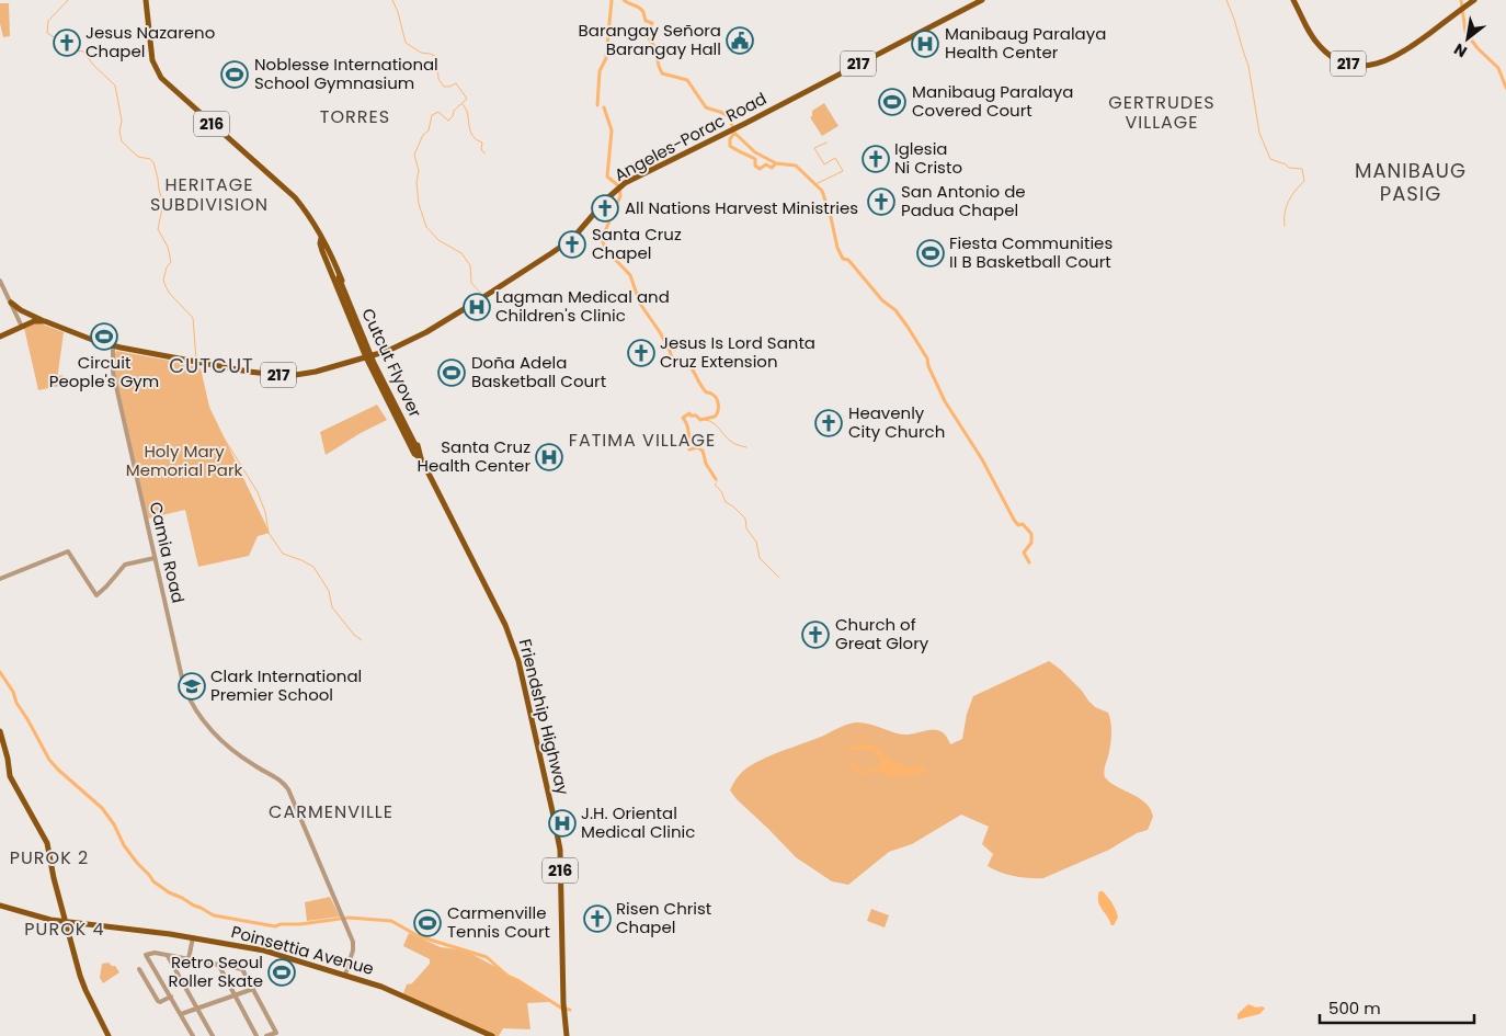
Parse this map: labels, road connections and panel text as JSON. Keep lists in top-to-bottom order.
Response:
{
  "streets": {
    "main road": [
      "217",
      "216",
      "Angeles-Porac Road",
      "Cutcut Flyover",
      "Friendship Highway",
      "Poinsettia Avenue"
    ],
    "street": ["Camia Road"]
  },
  "crossings": [
    ["217", "Angeles-Porac Road"],
    ["217", "Camia Road"],
    ["217", "Friendship Highway"],
    ["Angeles-Porac Road", "Friendship Highway"],
    ["Cutcut Flyover", "Friendship Highway"],
    ["Camia Road", "Poinsettia Avenue"]
  ],
  "districts": [
    "GERTRUDES VILLAGE",
    "TORRES",
    "MANIBAUG PASIG",
    "HERITAGE SUBDIVISION",
    "CUTCUT",
    "FATIMA VILLAGE",
    "CARMENVILLE",
    "PUROK 2",
    "PUROK 4"
  ],
  "parks": ["Holy Mary Memorial Park"],
  "places": {
    "public building": ["Barangay Señora Barangay Hall"],
    "church": [
      "Jesus Nazareno Chapel",
      "Iglesia Ni Cristo",
      "San Antonio de Padua Chapel",
      "All Nations Harvest Ministries",
      "Santa Cruz Chapel",
      "Jesus Is Lord Santa Cruz Extension",
      "Heavenly City Church",
      "Church of Great Glory",
      "Risen Christ Chapel"
    ],
    "hospital": [
      "Manibaug Paralaya Health Center",
      "Lagman Medical and Children's Clinic",
      "Santa Cruz Health Center",
      "J.H. Oriental Medical Clinic"
    ],
    "sports": [
      "Noblesse International School Gymnasium",
      "Manibaug Paralaya Covered Court",
      "Fiesta Communities II B Basketball Court",
      "Circuit People's Gym",
      "Doña Adela Basketball Court",
      "Carmenville Tennis Court",
      "Retro Seoul Roller Skate"
    ],
    "school or university": ["Clark International Premier School"]
  },
  "scale_bar": "500 m",
  "north": "bottom left"
}
